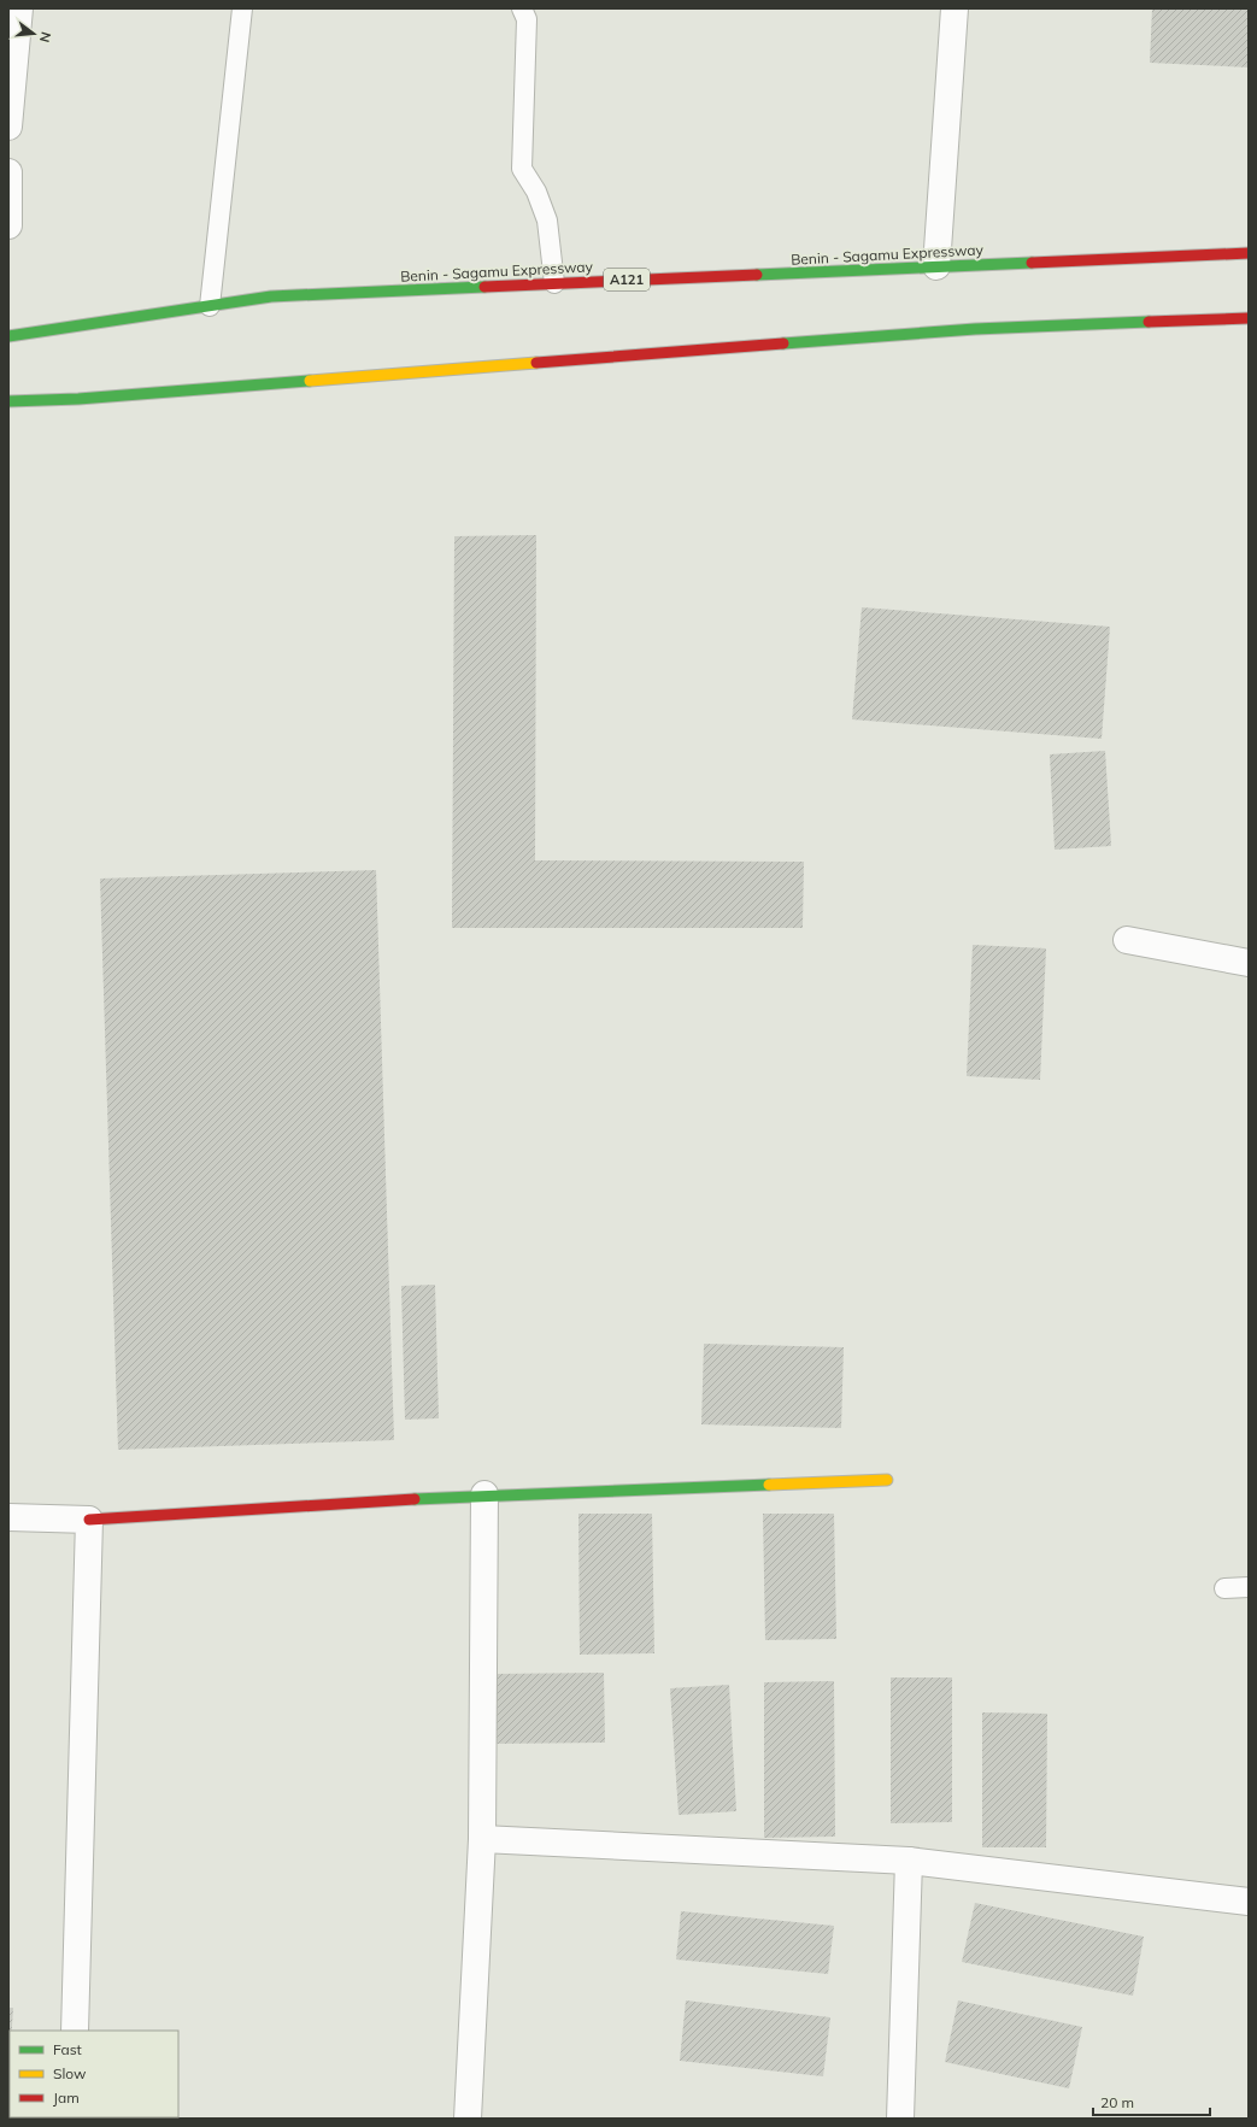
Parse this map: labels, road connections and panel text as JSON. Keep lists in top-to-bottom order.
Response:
{
  "streets": {
    "main road": ["Benin - Sagamu Expressway", "A121"]
  },
  "legend": ["Fast", "Slow", "Jam"],
  "scale_bar": "20 m",
  "north": "right"
}
